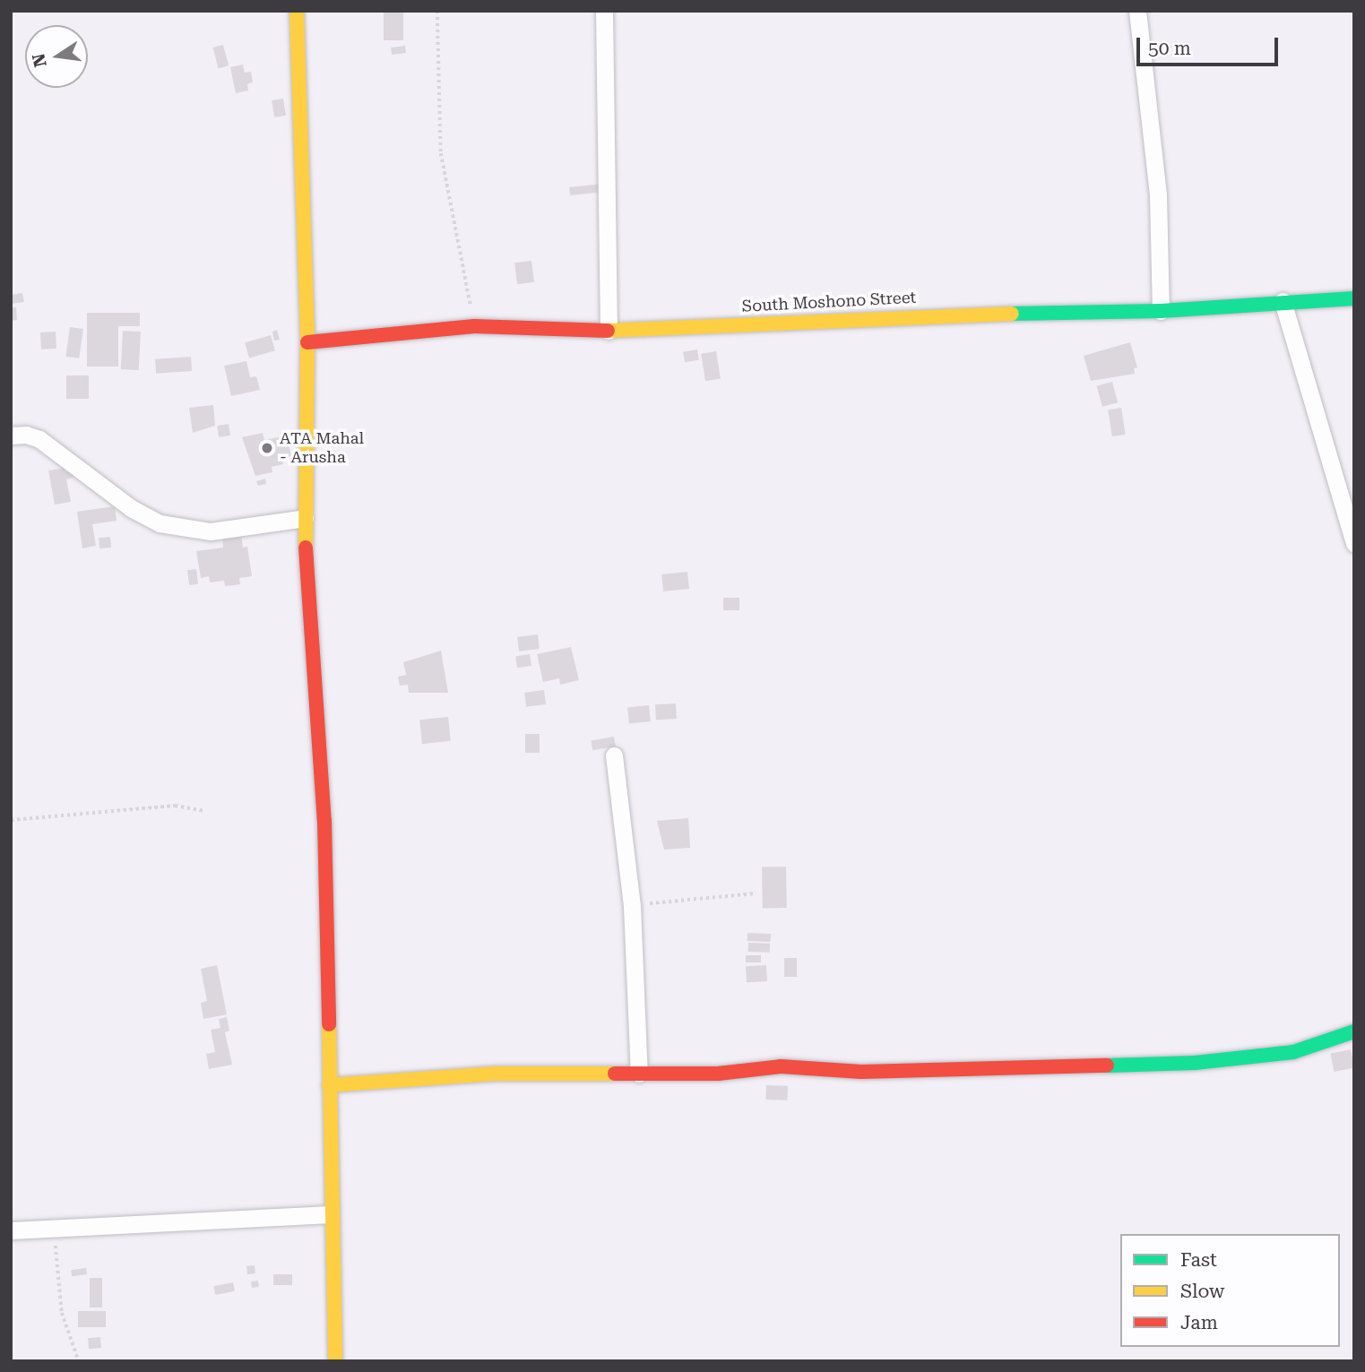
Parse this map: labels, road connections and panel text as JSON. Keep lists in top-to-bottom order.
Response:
{
  "streets": {
    "street": ["South Moshono Street"]
  },
  "places": ["ATA Mahal - Arusha"],
  "legend": ["Fast", "Slow", "Jam"],
  "scale_bar": "50 m",
  "north": "left"
}
